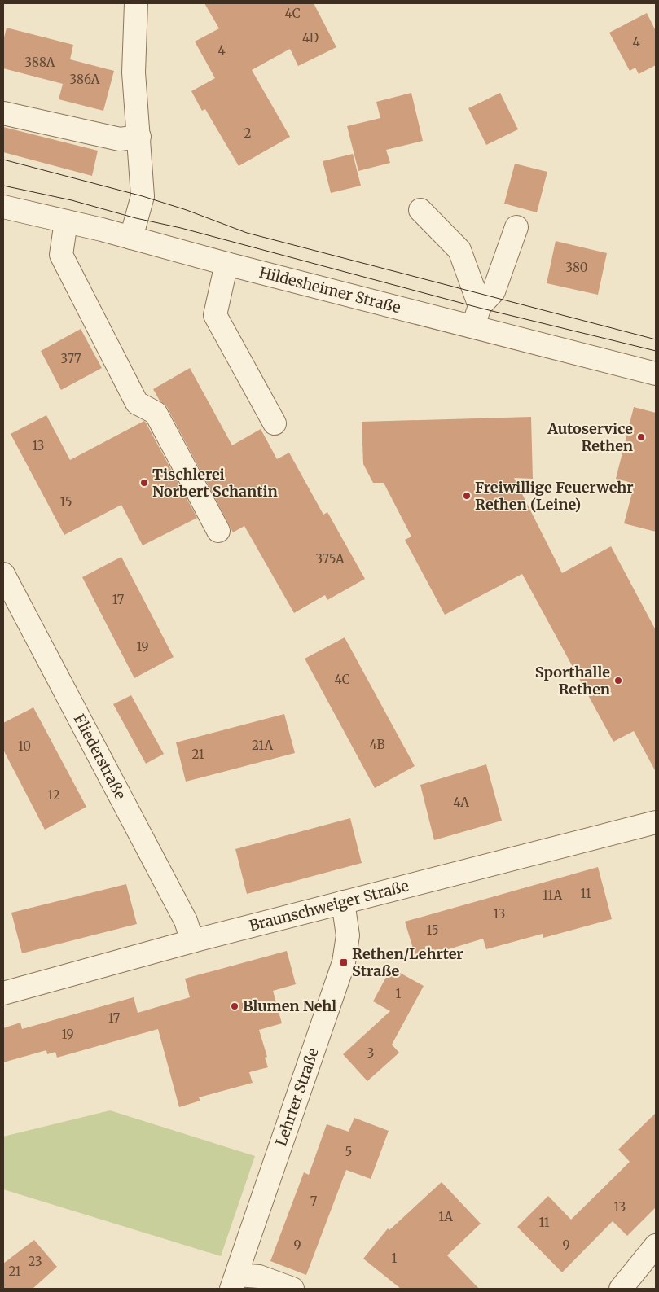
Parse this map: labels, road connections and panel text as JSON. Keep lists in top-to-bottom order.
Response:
{
  "streets": {
    "street": [
      "Hildesheimer Straße",
      "Fliederstraße",
      "Braunschweiger Straße",
      "Lehrter Straße"
    ]
  },
  "crossings": [
    ["Fliederstraße", "Braunschweiger Straße"],
    ["Braunschweiger Straße", "Lehrter Straße"]
  ],
  "places": {
    "other": [
      "Autoservice Rethen",
      "Tischlerei Norbert Schantin",
      "Freiwillige Feuerwehr Rethen (Leine)",
      "Sporthalle Rethen",
      "Blumen Nehl"
    ],
    "transit": ["Rethen/Lehrter Straße"]
  },
  "house_numbers": [
    "4C",
    "4D",
    "4",
    "4",
    "388A",
    "386A",
    "2",
    "380",
    "377",
    "13",
    "15",
    "375A",
    "17",
    "19",
    "4C",
    "4B",
    "21A",
    "10",
    "21",
    "12",
    "4A",
    "11",
    "11A",
    "13",
    "15",
    "1",
    "17",
    "19",
    "3",
    "5",
    "7",
    "13",
    "1A",
    "11",
    "9",
    "9",
    "1",
    "23",
    "21"
  ]
}
